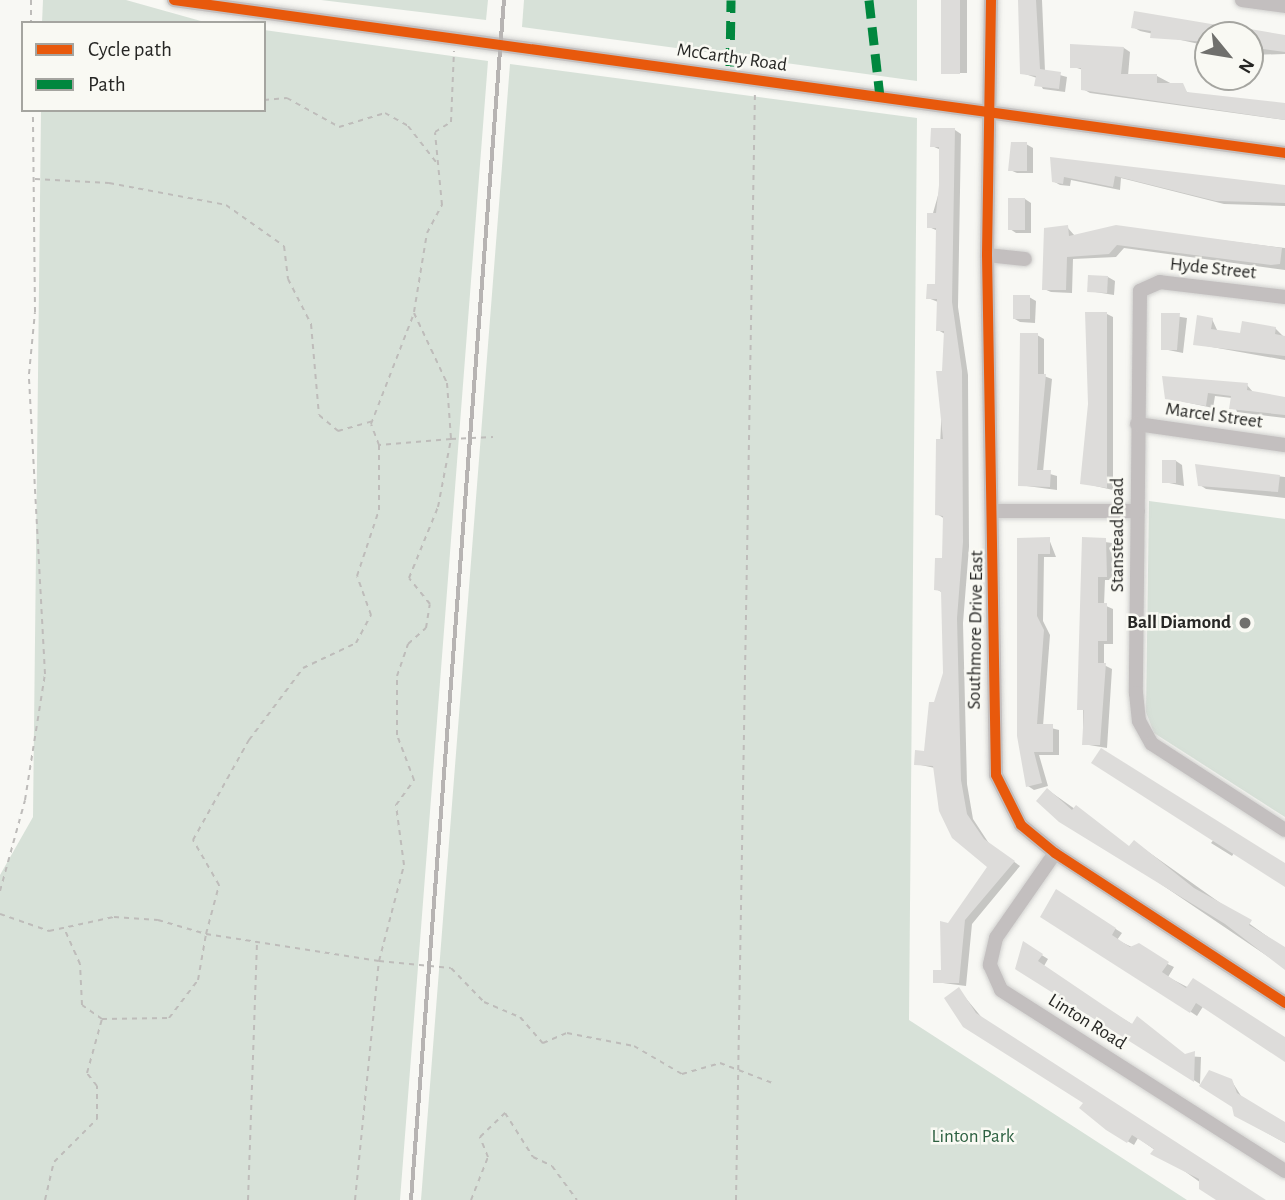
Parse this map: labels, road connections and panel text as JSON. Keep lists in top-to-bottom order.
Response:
{
  "streets": {
    "street": [
      "McCarthy Road",
      "Hyde Street",
      "Marcel Street",
      "Stanstead Road",
      "Southmore Drive East",
      "Linton Road"
    ]
  },
  "crossings": [
    ["McCarthy Road", "Southmore Drive East"],
    ["Hyde Street", "Stanstead Road"],
    ["Marcel Street", "Stanstead Road"],
    ["Southmore Drive East", "Linton Road"]
  ],
  "parks": ["Linton Park"],
  "places": ["Ball Diamond"],
  "legend": ["Cycle path", "Path"],
  "north": "bottom right"
}
